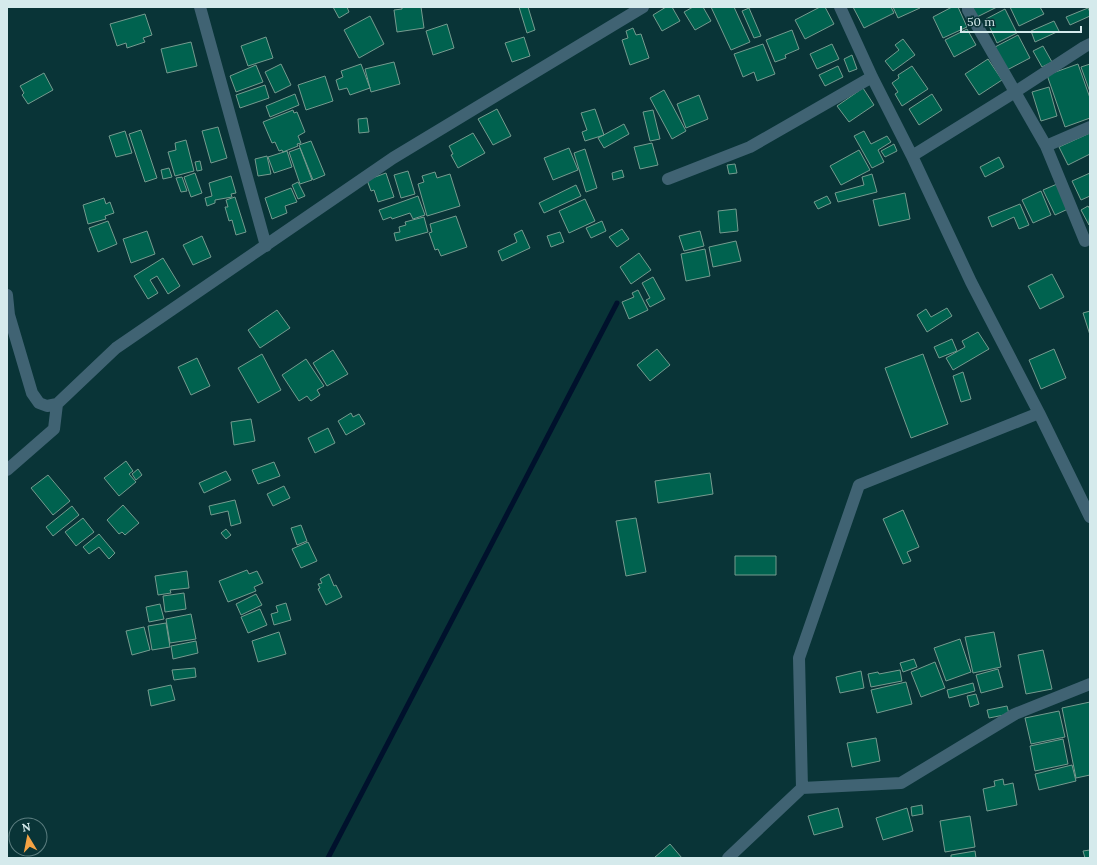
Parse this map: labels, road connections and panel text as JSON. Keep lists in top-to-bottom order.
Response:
{
  "scale_bar": "50 m",
  "north": "top"
}
